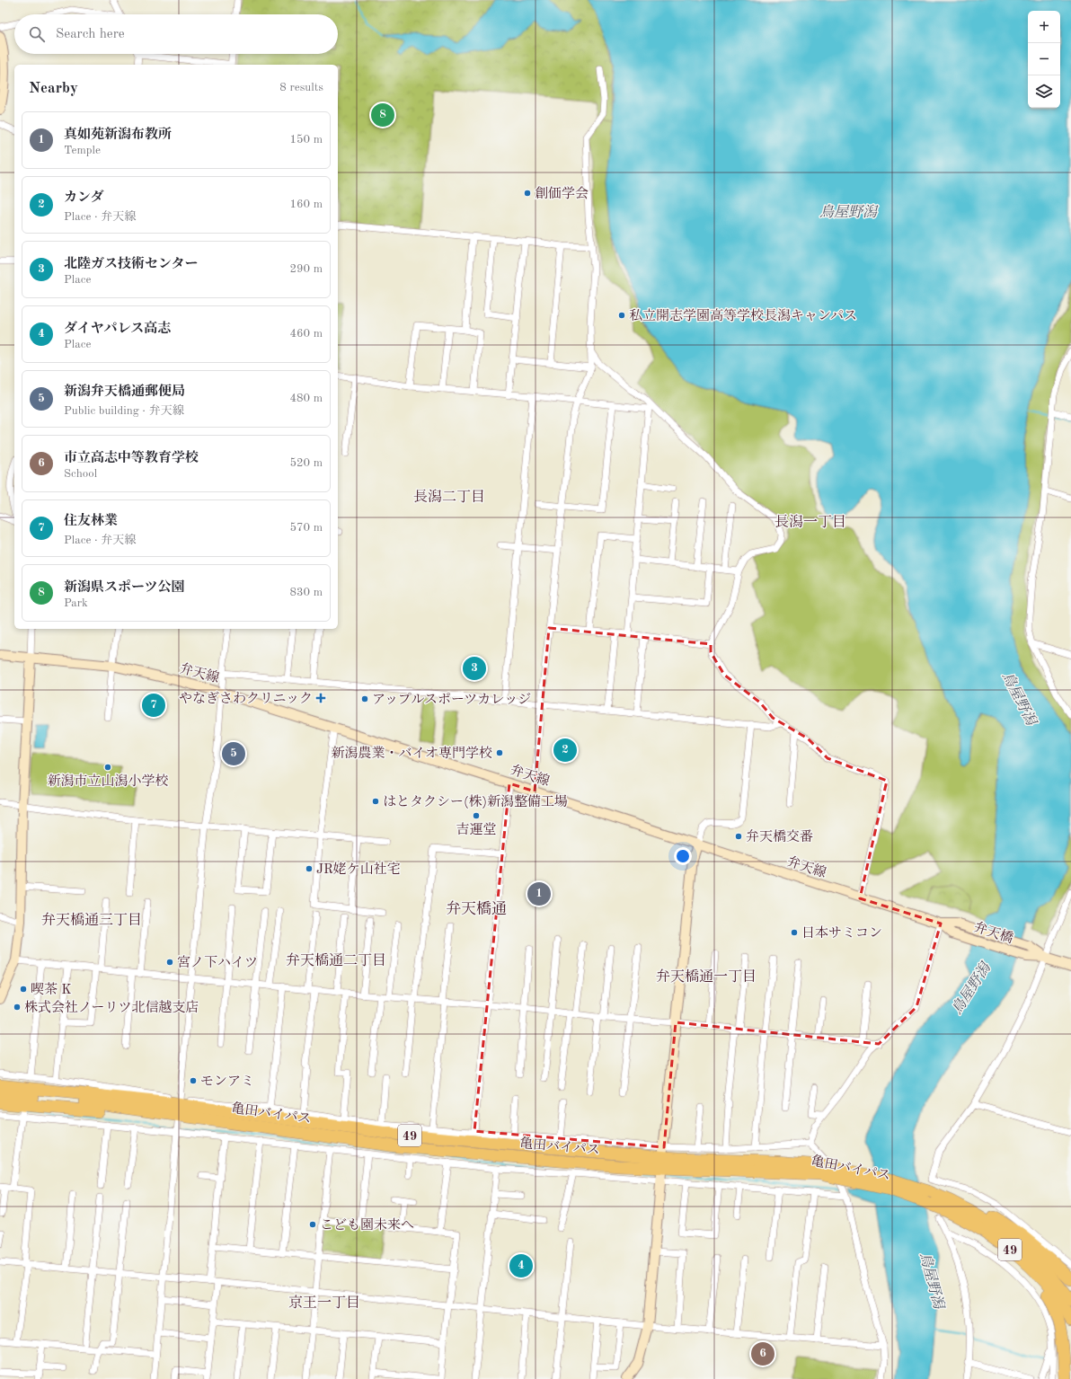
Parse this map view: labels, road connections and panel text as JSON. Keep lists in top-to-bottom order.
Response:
{
  "streets": {
    "highway": ["亀田バイパス", "49"],
    "street": ["弁天線", "弁天橋"]
  },
  "crossings": [
    ["弁天線", "弁天橋"]
  ],
  "districts": [
    "長潟二丁目",
    "長潟一丁目",
    "弁天橋通",
    "弁天橋通三丁目",
    "弁天橋通二丁目",
    "弁天橋通一丁目",
    "京王一丁目"
  ],
  "water": ["鳥屋野潟"],
  "places": {
    "other": [
      "創価学会",
      "私立開志学園高等学校長潟キャンパス",
      "アップルスポーツカレッジ",
      "新潟農業・バイオ専門学校",
      "新潟市立山潟小学校",
      "はとタクシー(株)新潟整備工場",
      "吉運堂",
      "弁天橋交番",
      "JR姥ケ山社宅",
      "日本サミコン",
      "宮ノ下ハイツ",
      "喫茶 K",
      "株式会社ノーリツ北信越支店",
      "モンアミ",
      "こども園未来へ"
    ],
    "health": ["やなぎさわクリニック"]
  },
  "page": {
    "map_buttons": ["+", "−"],
    "search": "Search here",
    "heading": ["Nearby", "8 results"],
    "pins": [
      "8",
      "3",
      "7",
      "2",
      "5",
      "1",
      "4",
      "6"
    ],
    "list": [
      {
        "mark": "1",
        "name": "真如苑新潟布教所",
        "note": "Temple",
        "value": "150 m"
      },
      {
        "mark": "2",
        "name": "カンダ",
        "note": "Place · 弁天線",
        "value": "160 m"
      },
      {
        "mark": "3",
        "name": "北陸ガス技術センター",
        "note": "Place",
        "value": "290 m"
      },
      {
        "mark": "4",
        "name": "ダイヤパレス高志",
        "note": "Place",
        "value": "460 m"
      },
      {
        "mark": "5",
        "name": "新潟弁天橋通郵便局",
        "note": "Public building · 弁天線",
        "value": "480 m"
      },
      {
        "mark": "6",
        "name": "市立高志中等教育学校",
        "note": "School",
        "value": "520 m"
      },
      {
        "mark": "7",
        "name": "住友林業",
        "note": "Place · 弁天線",
        "value": "570 m"
      },
      {
        "mark": "8",
        "name": "新潟県スポーツ公園",
        "note": "Park",
        "value": "830 m"
      }
    ]
  }
}
